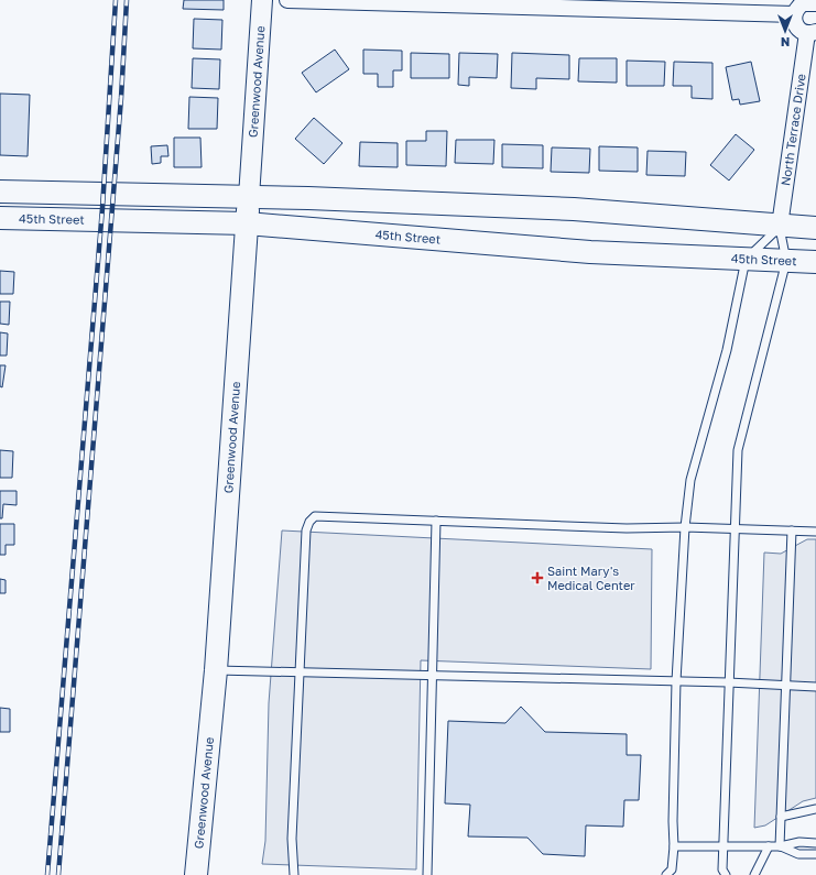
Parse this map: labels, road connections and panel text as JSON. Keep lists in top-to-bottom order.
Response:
{
  "streets": {
    "main road": ["Greenwood Avenue", "45th Street"],
    "street": ["North Terrace Drive"]
  },
  "crossings": [
    ["Greenwood Avenue", "45th Street"]
  ],
  "places": {
    "health": ["Saint Mary's Medical Center"]
  },
  "north": "bottom"
}
